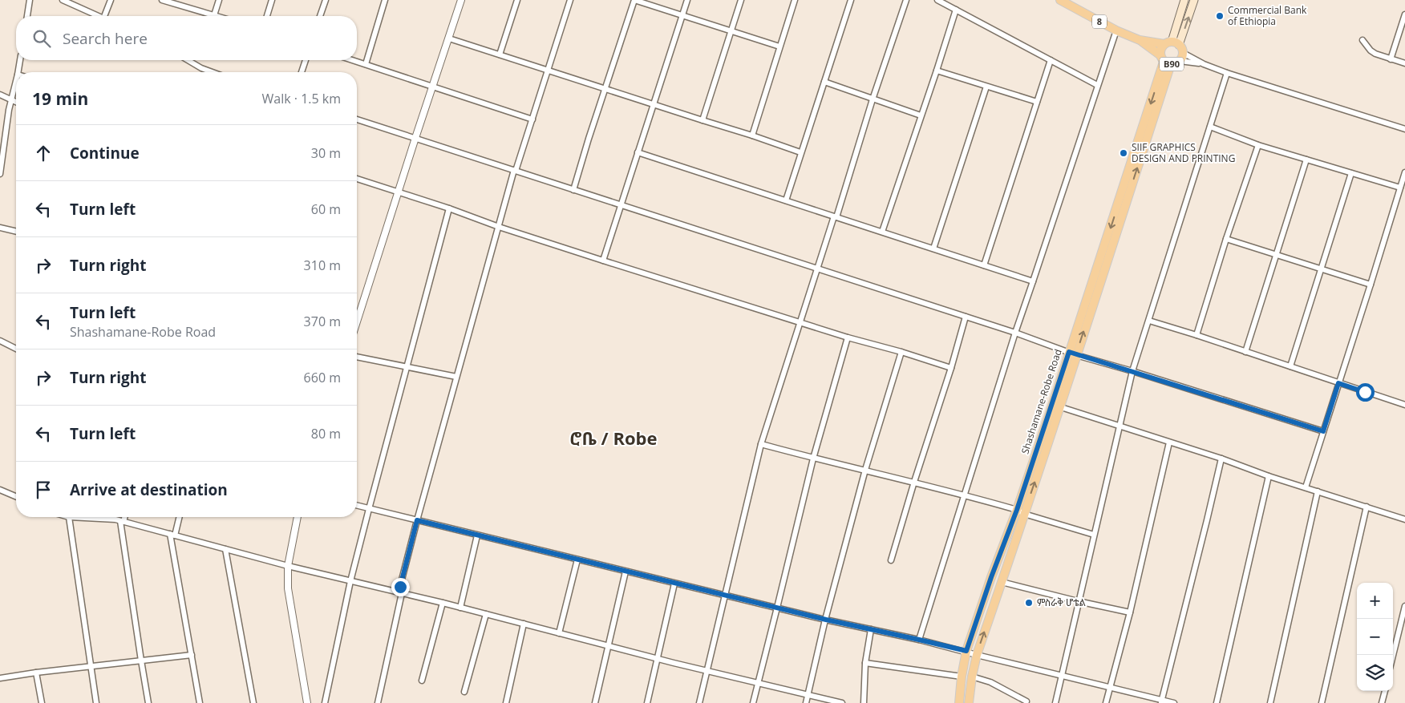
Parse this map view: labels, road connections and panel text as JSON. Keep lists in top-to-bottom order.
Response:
{
  "streets": {
    "main road": ["8", "B90", "Shashamane-Robe Road"]
  },
  "crossings": [
    ["8", "B90"],
    ["8", "Shashamane-Robe Road"],
    ["B90", "Shashamane-Robe Road"]
  ],
  "districts": ["ሮቤ / Robe"],
  "places": ["Commercial Bank of Ethiopia", "SIIF GRAPHICS DESIGN AND PRINTING", "ምስራቅ ሆቴል"],
  "page": {
    "search": "Search here",
    "heading": ["19 min", "Walk · 1.5 km"],
    "list": [
      ["Continue", "30 m"],
      ["Turn left", "60 m"],
      ["Turn right", "310 m"],
      ["Turn left", "Shashamane-Robe Road", "370 m"],
      ["Turn right", "660 m"],
      ["Turn left", "80 m"],
      "Arrive at destination"
    ],
    "map_buttons": ["+", "−"]
  }
}
